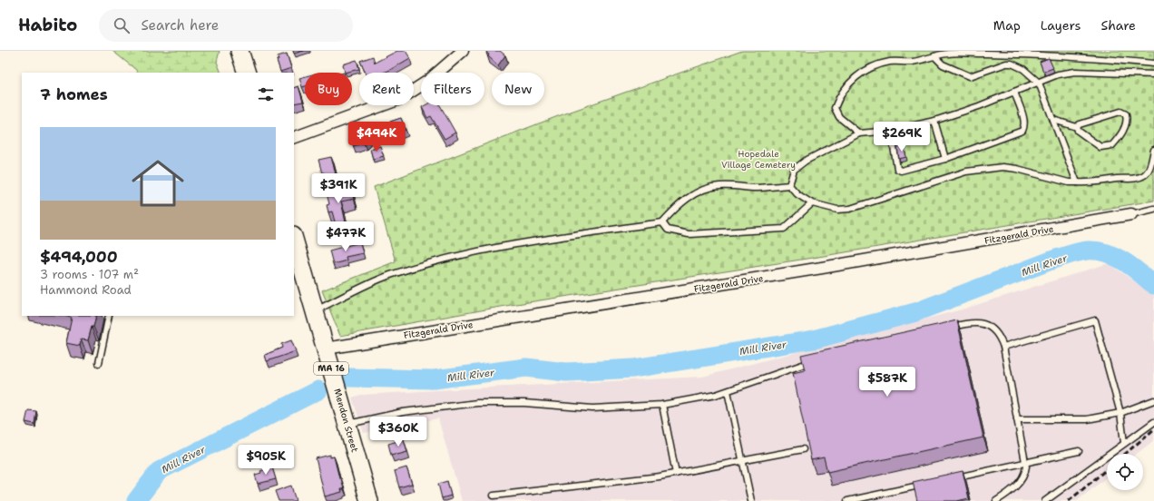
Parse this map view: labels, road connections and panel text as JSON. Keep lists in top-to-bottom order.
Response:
{
  "streets": {
    "main road": ["MA 16", "Mendon Street"],
    "street": ["Fitzgerald Drive"]
  },
  "crossings": [
    ["Fitzgerald Drive", "Mendon Street"]
  ],
  "water": ["Mill River"],
  "parks": ["Hopedale Village Cemetery"],
  "page": {
    "header": "Habito",
    "search": "Search here",
    "nav": ["Map", "Layers", "Share"],
    "chip": [
      "Buy",
      "Rent",
      "Filters",
      "New"
    ],
    "heading": "7 homes",
    "list": [
      {
        "name": "$494,000",
        "note": "3 rooms · 107 m² · Hammond Road"
      }
    ],
    "price": [
      "$494K",
      "$269K",
      "$391K",
      "$477K",
      "$587K",
      "$360K",
      "$905K"
    ]
  }
}
